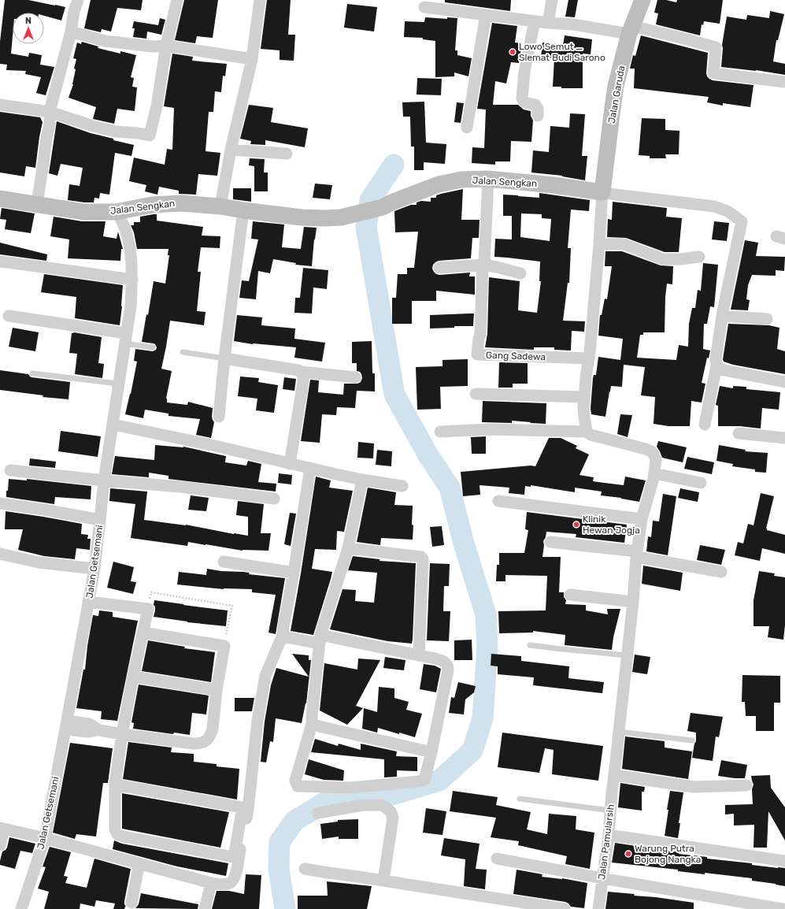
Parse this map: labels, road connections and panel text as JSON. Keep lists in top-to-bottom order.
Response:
{
  "streets": {
    "main road": ["Jalan Garuda", "Jalan Sengkan"],
    "street": ["Gang Sadewa", "Jalan Getsemani", "Jalan Pamularsih"]
  },
  "crossings": [
    ["Jalan Garuda", "Jalan Sengkan"],
    ["Jalan Sengkan", "Gang Sadewa"],
    ["Jalan Sengkan", "Jalan Getsemani"]
  ],
  "places": ["Lowo Semut _ Slemat Budi Sarono", "Klinik Hewan Jogja", "Warung Putra Bojong Nangka"],
  "north": "top"
}
